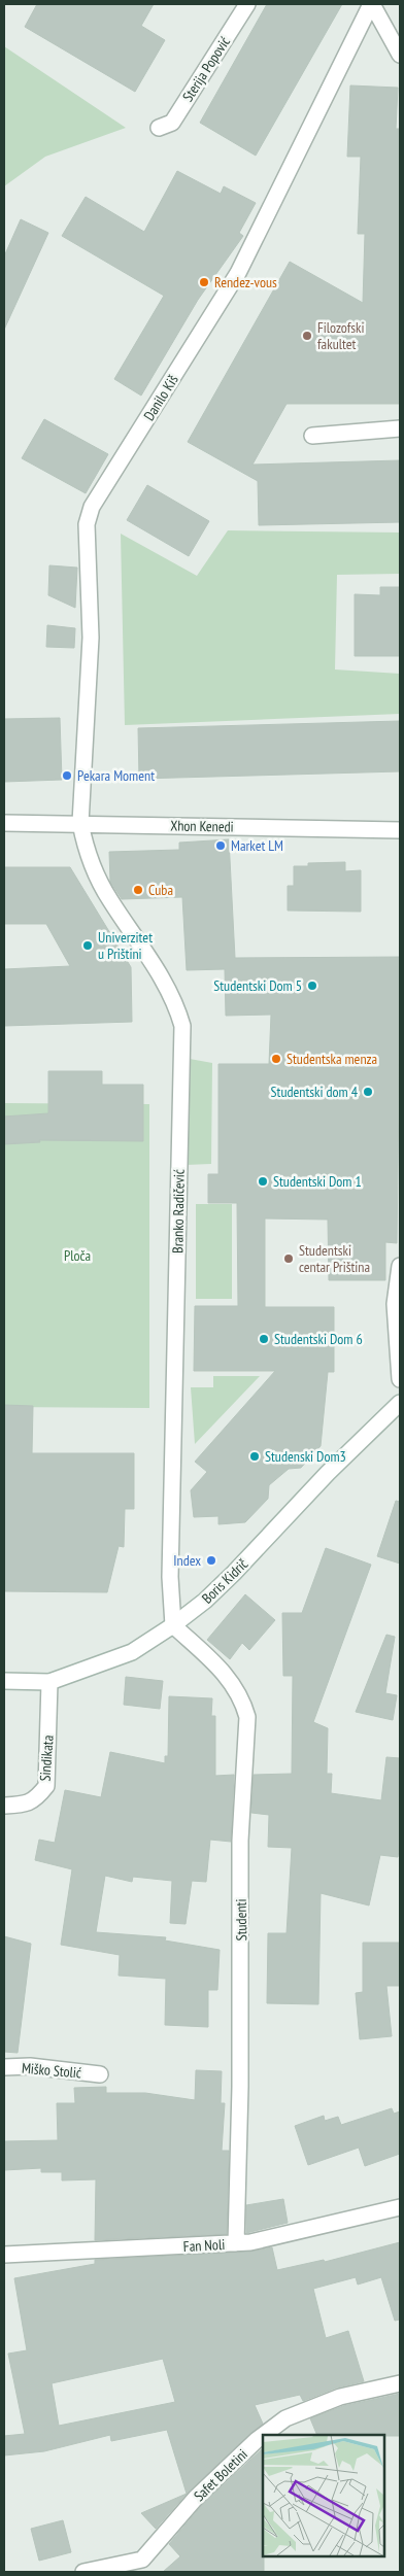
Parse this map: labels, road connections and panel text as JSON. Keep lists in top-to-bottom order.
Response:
{
  "streets": {
    "street": [
      "Sterija Popović",
      "Danilo Kiš",
      "Xhon Kenedi",
      "Branko Radičević",
      "Boris Kidrič",
      "Sindikata",
      "Studenti",
      "Miško Stolić",
      "Fan Noli",
      "Safet Boletini"
    ]
  },
  "crossings": [
    ["Danilo Kiš", "Xhon Kenedi"],
    ["Danilo Kiš", "Branko Radičević"],
    ["Xhon Kenedi", "Branko Radičević"],
    ["Branko Radičević", "Boris Kidrič"],
    ["Branko Radičević", "Studenti"],
    ["Boris Kidrič", "Sindikata"],
    ["Boris Kidrič", "Studenti"],
    ["Studenti", "Fan Noli"]
  ],
  "parks": ["Ploča"],
  "places": [
    "Rendez-vous",
    "Filozofski fakultet",
    "Pekara Moment",
    "Market LM",
    "Cuba",
    "Univerzitet u Prištini",
    "Studentski Dom 5",
    "Studentska menza",
    "Studentski dom 4",
    "Studentski Dom 1",
    "Studentski centar Priština",
    "Studentski Dom 6",
    "Studenski Dom3",
    "Index"
  ]
}
